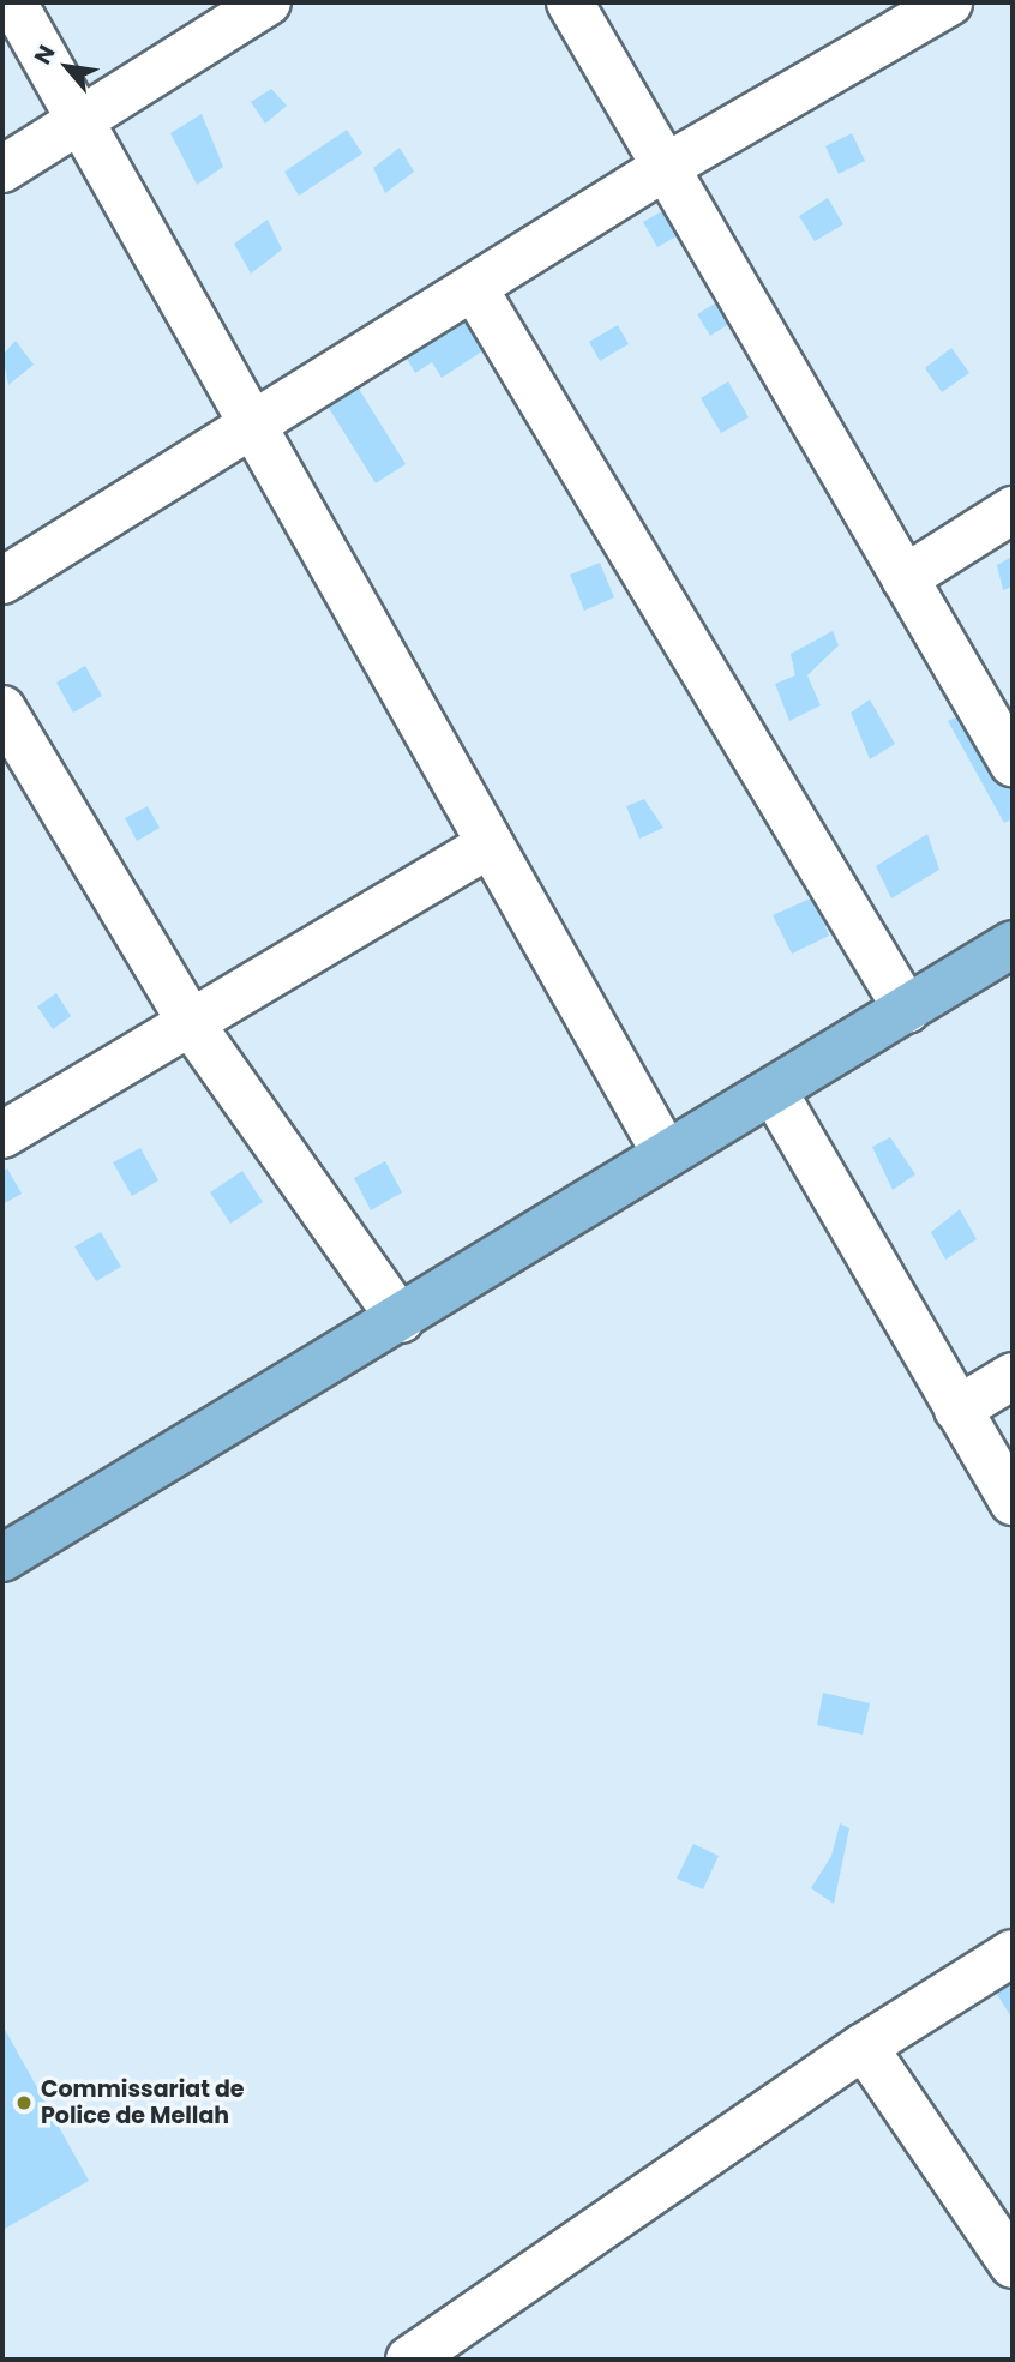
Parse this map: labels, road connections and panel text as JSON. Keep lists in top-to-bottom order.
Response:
{
  "places": ["Commissariat de Police de Mellah"],
  "north": "top left"
}
